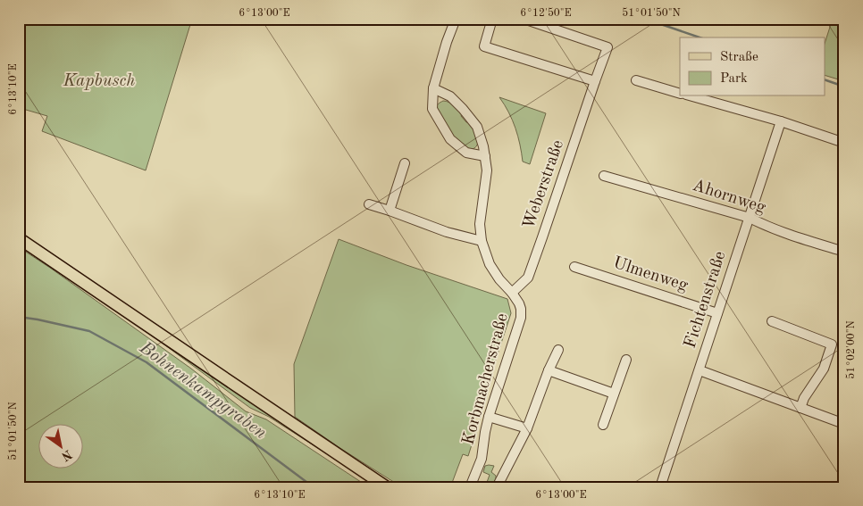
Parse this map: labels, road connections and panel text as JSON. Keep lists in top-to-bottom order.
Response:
{
  "streets": {
    "street": [
      "Weberstraße",
      "Ahornweg",
      "Ulmenweg",
      "Fichtenstraße",
      "Korbmacherstraße"
    ]
  },
  "crossings": [
    ["Weberstraße", "Korbmacherstraße"],
    ["Ahornweg", "Fichtenstraße"],
    ["Ulmenweg", "Fichtenstraße"]
  ],
  "water": ["Bohnenkampgraben"],
  "parks": ["Kapbusch"],
  "legend": ["Straße", "Park"],
  "north": "bottom right",
  "coordinates": [
    "6°13'00\"E",
    "6°12'50\"E",
    "51°01'50\"N",
    "6°13'10\"E",
    "51°02'00\"N"
  ]
}
